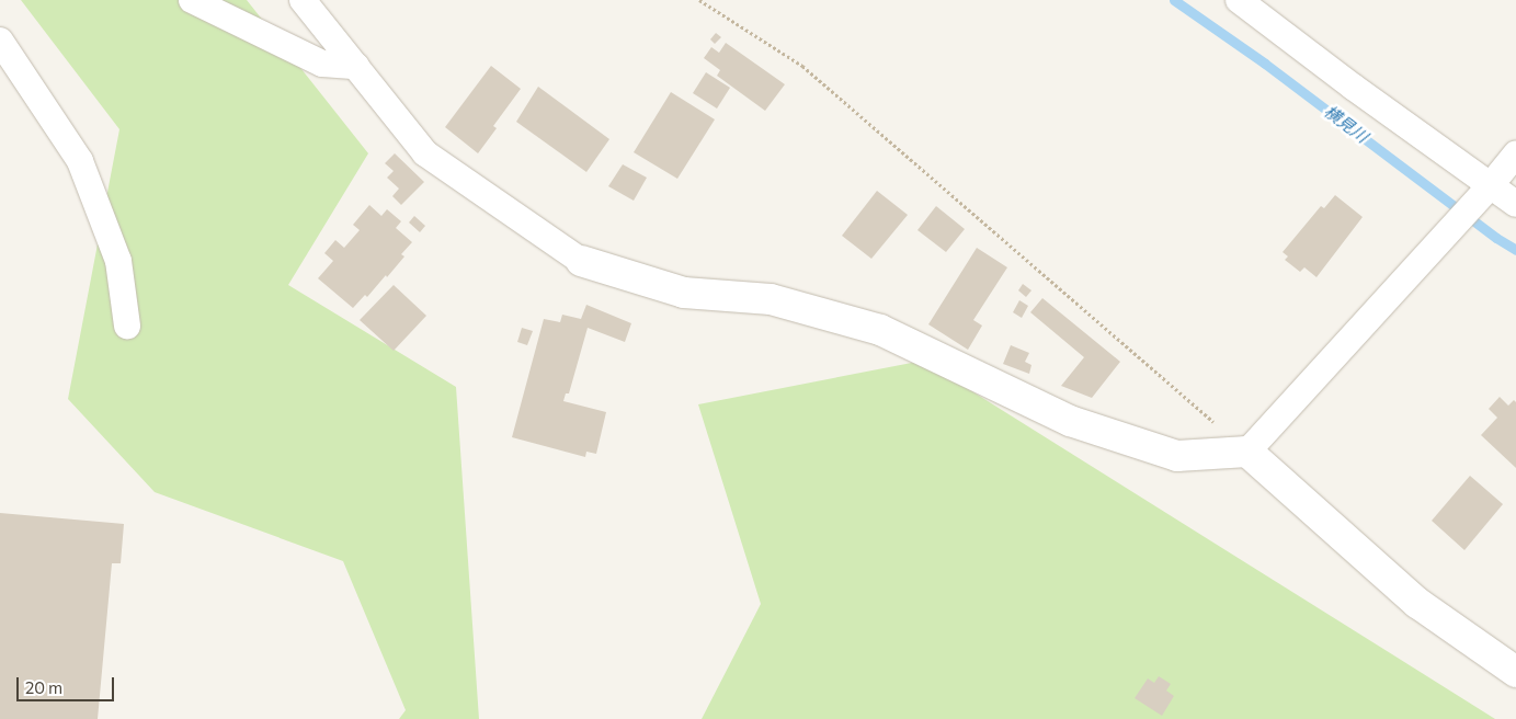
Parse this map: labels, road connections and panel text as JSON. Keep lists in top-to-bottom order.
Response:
{
  "water": ["横見川"],
  "scale_bar": "20 m"
}
